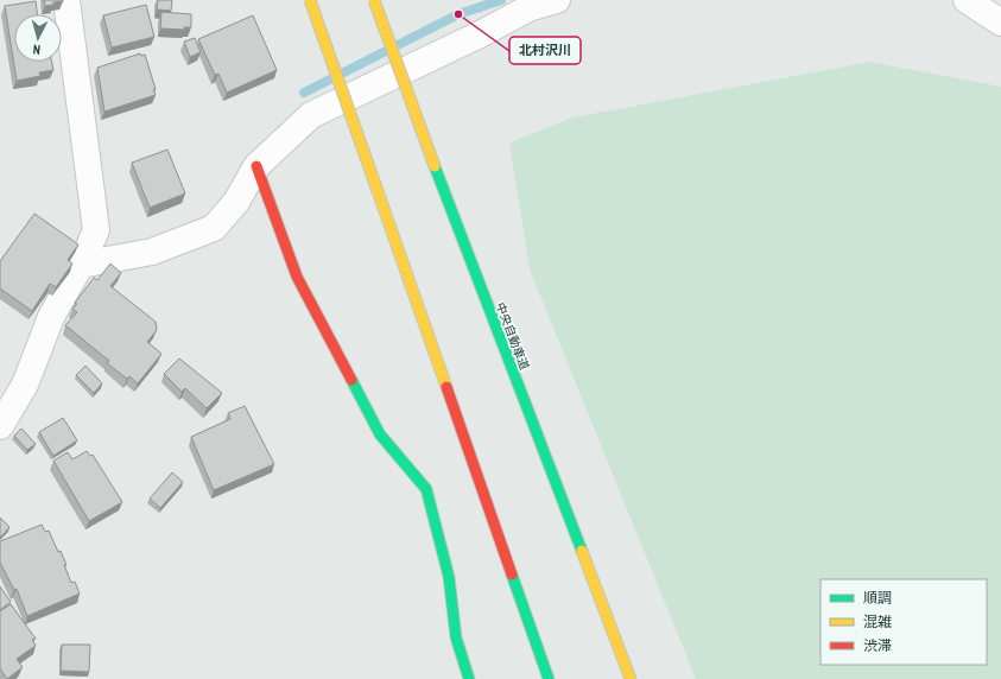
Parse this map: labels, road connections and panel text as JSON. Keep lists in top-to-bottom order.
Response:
{
  "streets": {
    "main road": ["中央自動車道"]
  },
  "places": ["北村沢川"],
  "legend": ["順調", "混雑", "渋滞"],
  "north": "bottom"
}
